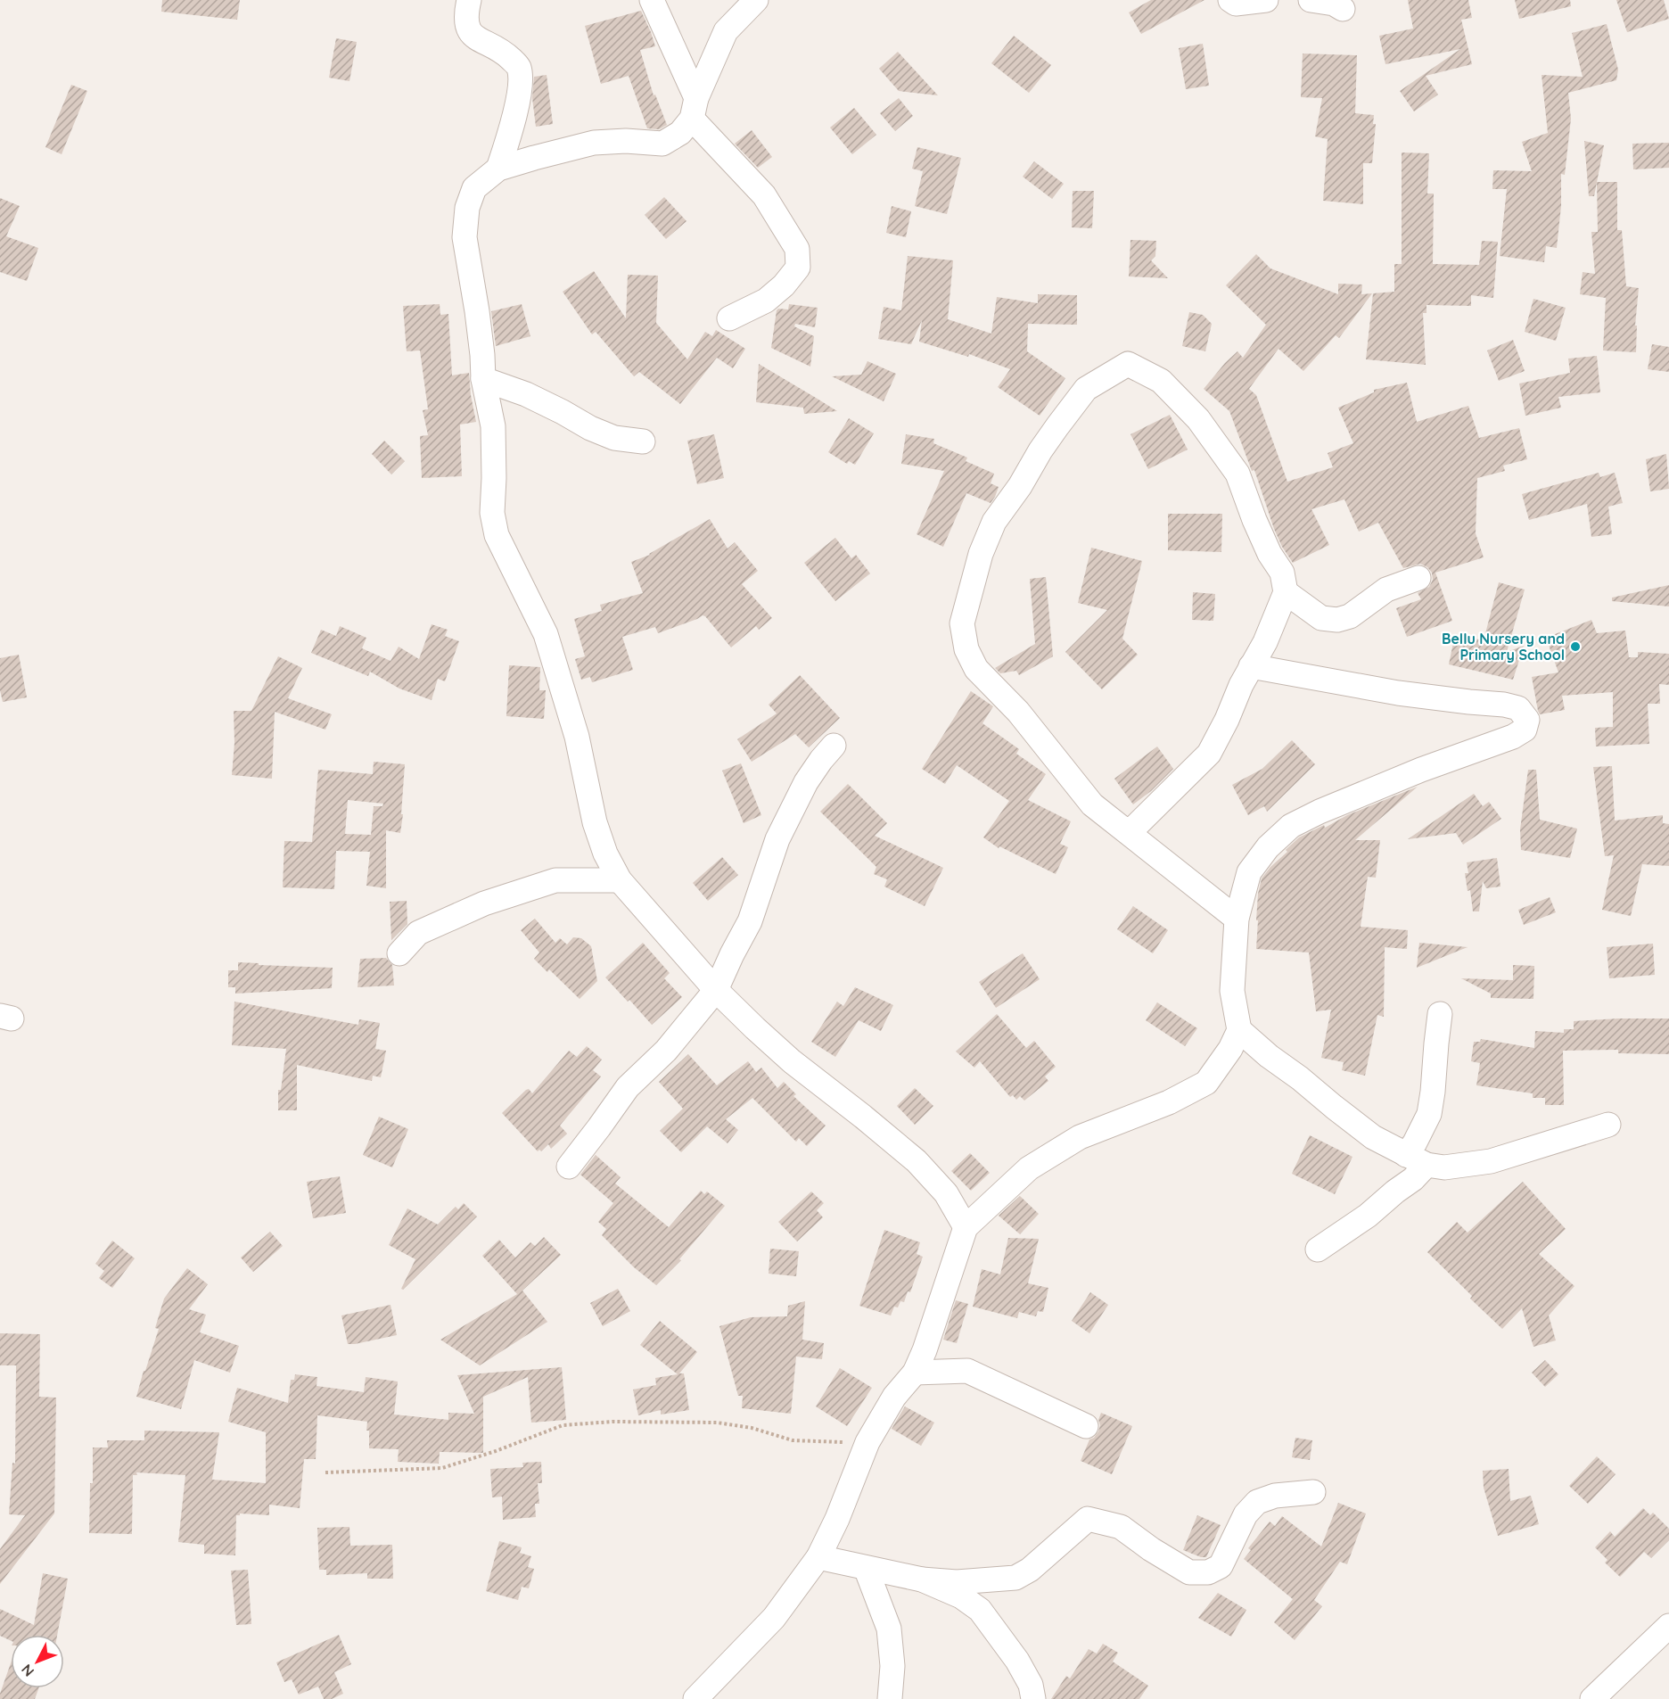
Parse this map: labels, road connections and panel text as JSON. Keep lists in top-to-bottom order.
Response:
{
  "places": ["Bellu Nursery and Primary School"],
  "north": "bottom left"
}
